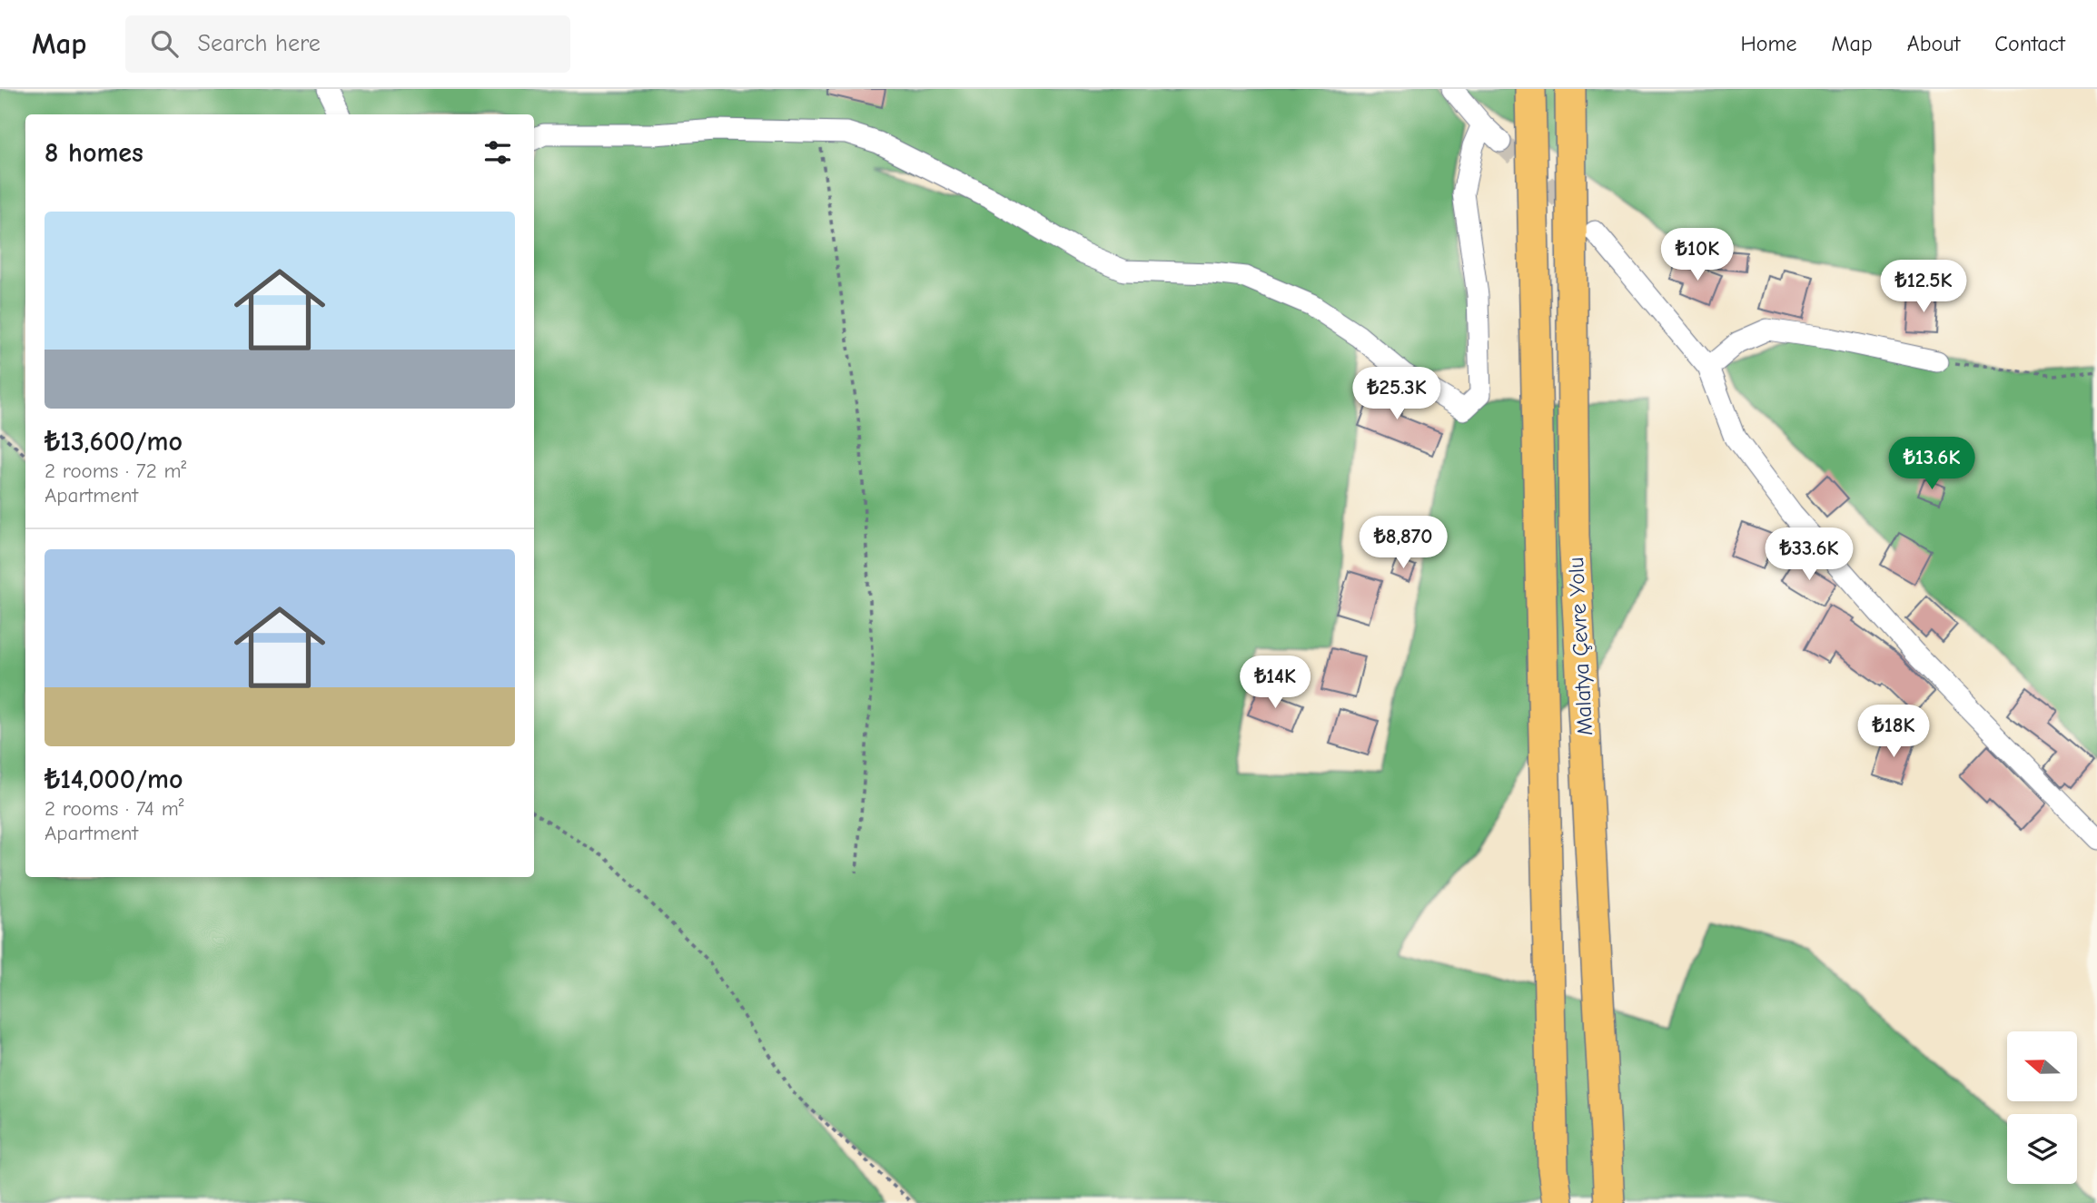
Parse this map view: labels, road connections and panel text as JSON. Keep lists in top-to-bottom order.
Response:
{
  "streets": {
    "highway": ["Malatya Çevre Yolu"]
  },
  "north": "left",
  "page": {
    "header": "Map",
    "search": "Search here",
    "nav": [
      "Home",
      "Map",
      "About",
      "Contact"
    ],
    "heading": "8 homes",
    "list": [
      {
        "name": "₺13,600/mo",
        "note": "2 rooms · 72 m² · Apartment"
      },
      {
        "name": "₺14,000/mo",
        "note": "2 rooms · 74 m² · Apartment"
      }
    ],
    "price": [
      "₺10K",
      "₺12.5K",
      "₺25.3K",
      "₺13.6K",
      "₺8,870",
      "₺33.6K",
      "₺14K",
      "₺18K"
    ]
  }
}
